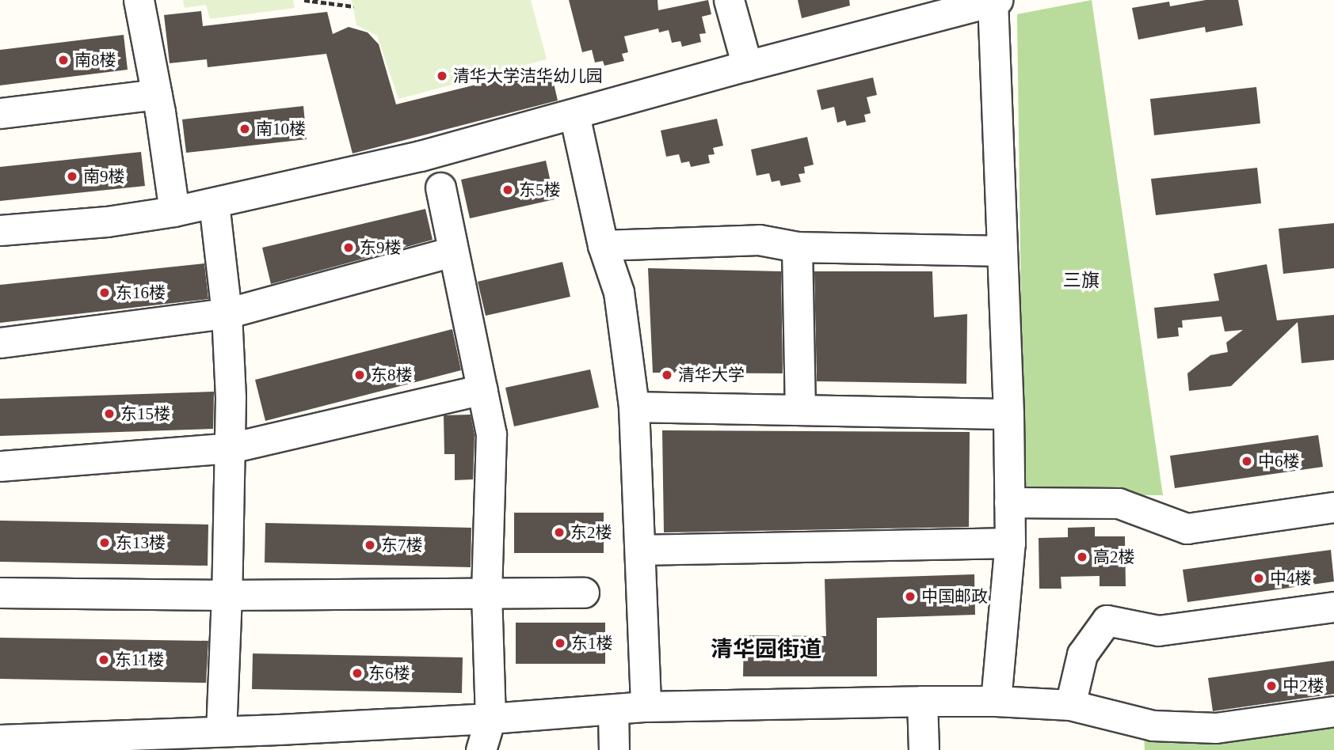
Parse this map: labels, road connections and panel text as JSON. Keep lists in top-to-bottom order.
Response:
{
  "districts": ["三旗", "清华园街道"],
  "places": [
    "南8楼",
    "清华大学洁华幼儿园",
    "南10楼",
    "南9楼",
    "东5楼",
    "东9楼",
    "东16楼",
    "东8楼",
    "清华大学",
    "东15楼",
    "中6楼",
    "东2楼",
    "东13楼",
    "东7楼",
    "高2楼",
    "中4楼",
    "中国邮政",
    "东1楼",
    "东11楼",
    "东6楼",
    "中2楼"
  ]
}
